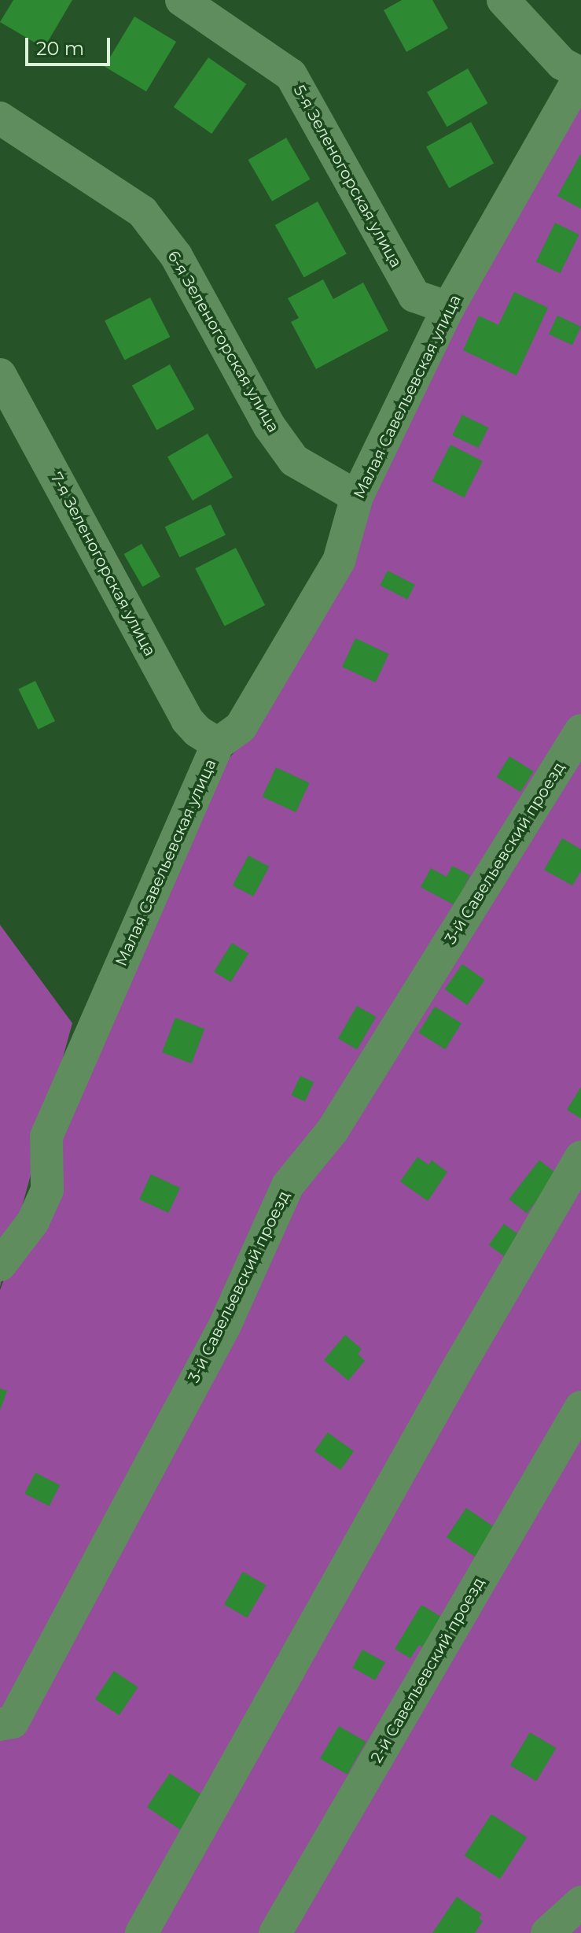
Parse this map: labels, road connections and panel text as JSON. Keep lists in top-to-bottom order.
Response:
{
  "streets": {
    "street": [
      "5-я Зеленогорская улица",
      "6-я Зеленогорская улица",
      "Малая Савельевская улица",
      "7-я Зеленогорская улица",
      "3-й Савельевский проезд",
      "2-й Савельевский проезд"
    ]
  },
  "crossings": [
    ["5-я Зеленогорская улица", "Малая Савельевская улица"],
    ["6-я Зеленогорская улица", "Малая Савельевская улица"],
    ["Малая Савельевская улица", "7-я Зеленогорская улица"]
  ],
  "scale_bar": "20 m"
}
